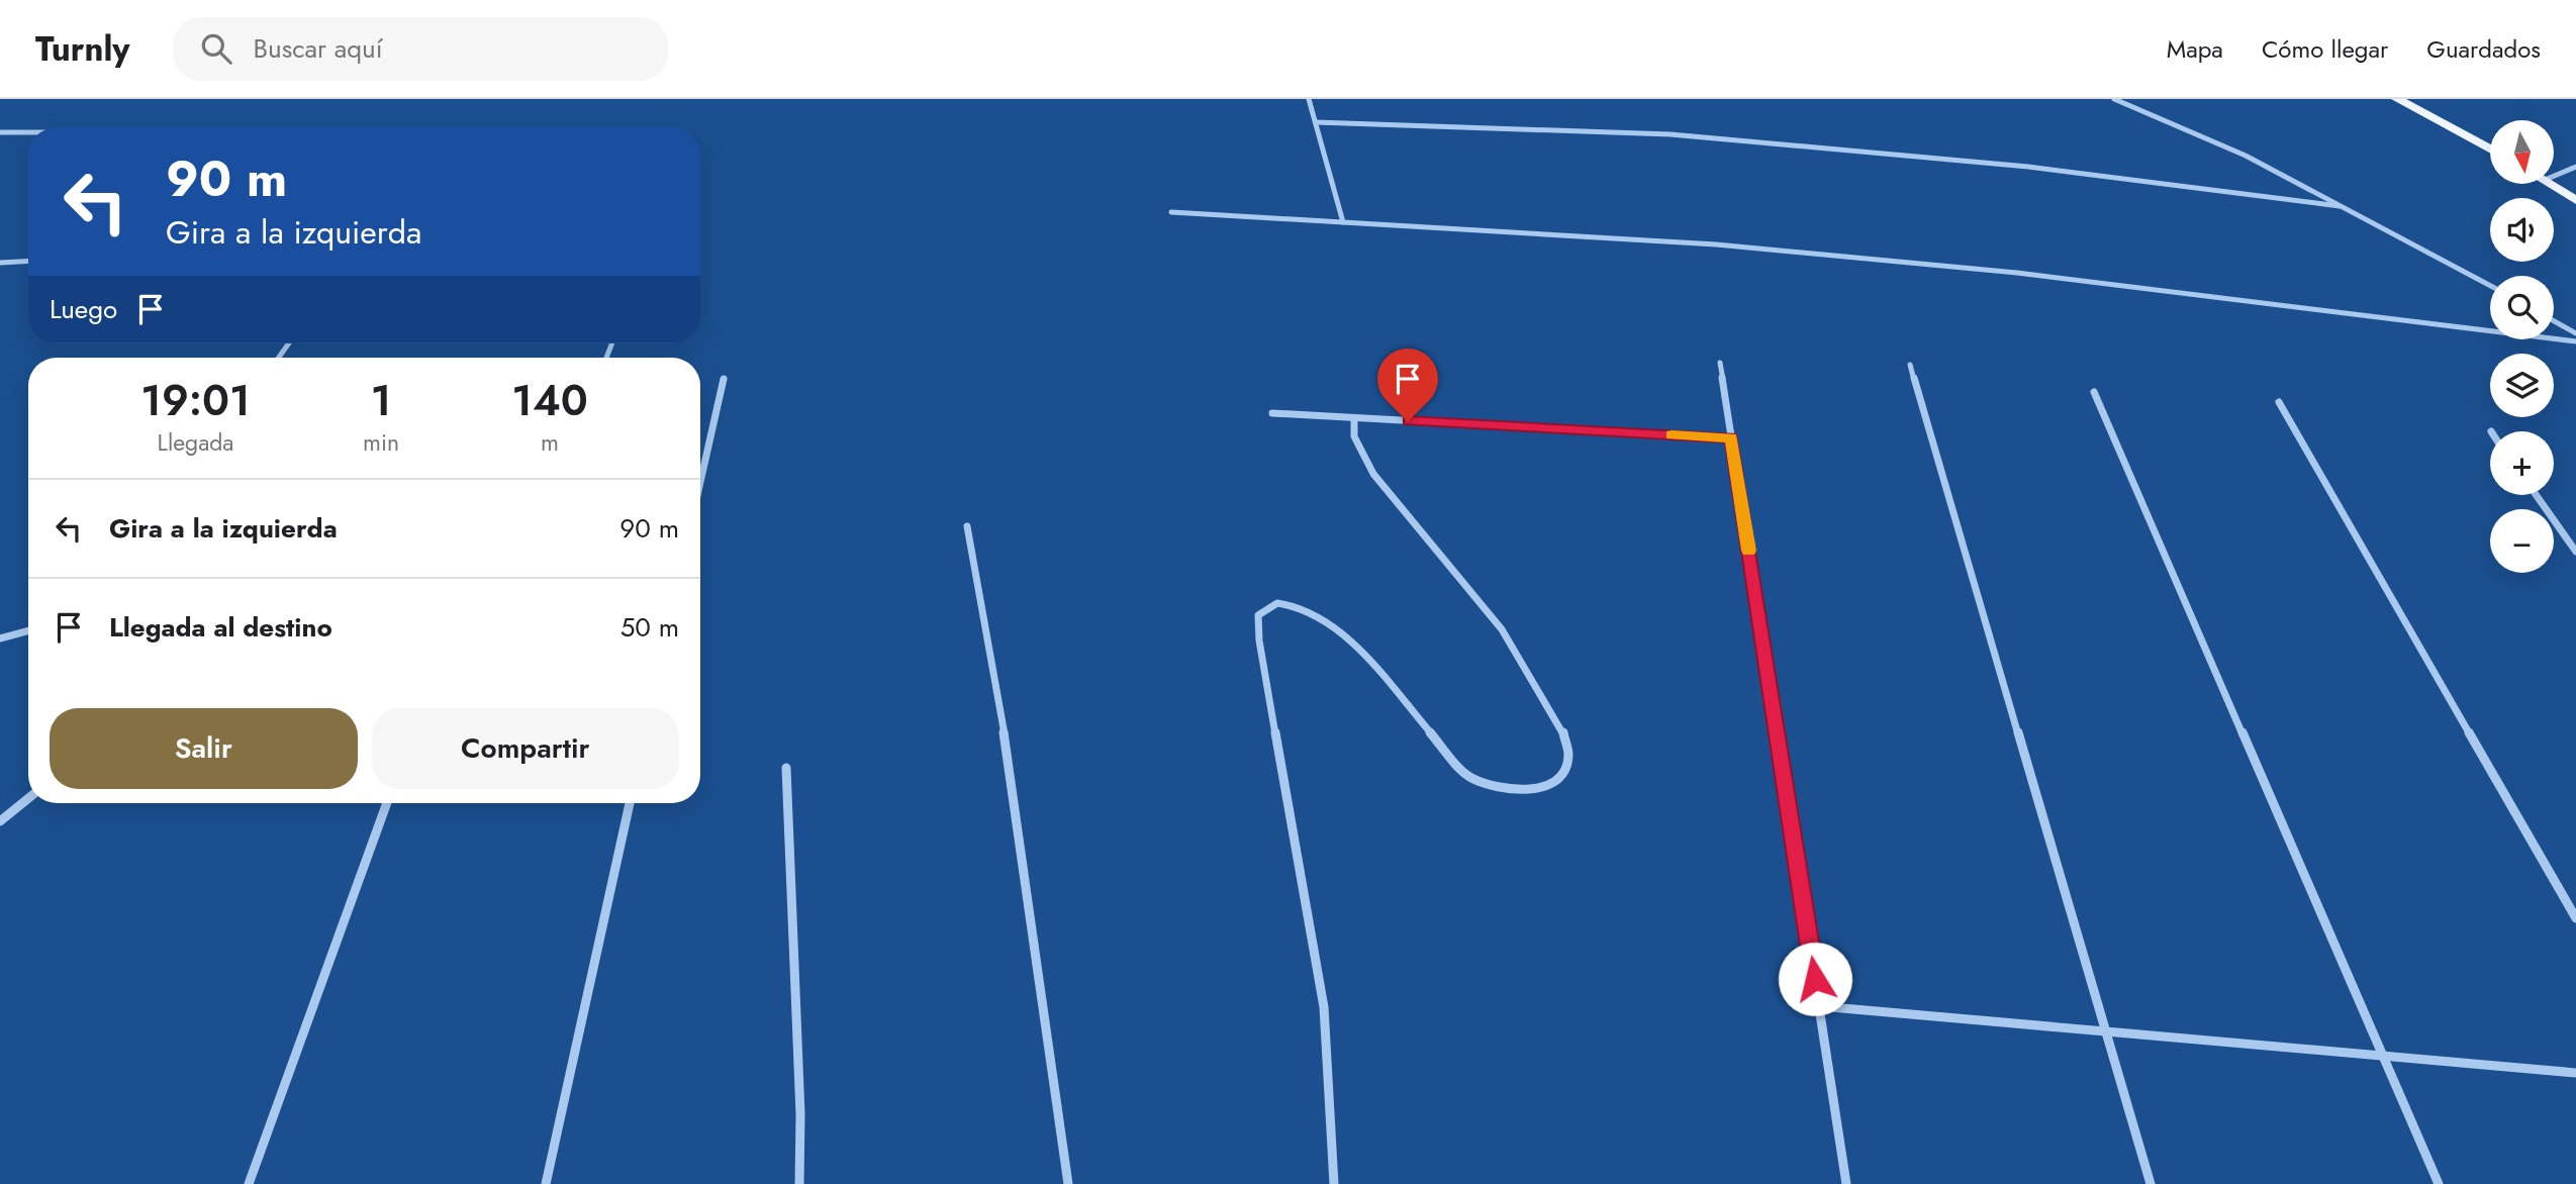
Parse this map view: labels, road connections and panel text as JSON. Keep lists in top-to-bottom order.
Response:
{
  "north": "bottom",
  "page": {
    "header": "Turnly",
    "search": "Buscar aquí",
    "nav": ["Mapa", "Cómo llegar", "Guardados"],
    "map_buttons": ["+", "−"],
    "turn": ["90 m", "Gira a la izquierda"],
    "then": "Luego",
    "eta": [
      "19:01",
      "Llegada",
      "1",
      "min",
      "140",
      "m"
    ],
    "list": [
      {
        "name": "Gira a la izquierda",
        "value": "90 m"
      },
      {
        "name": "Llegada al destino",
        "value": "50 m"
      }
    ],
    "buttons": ["Salir", "Compartir"]
  }
}
